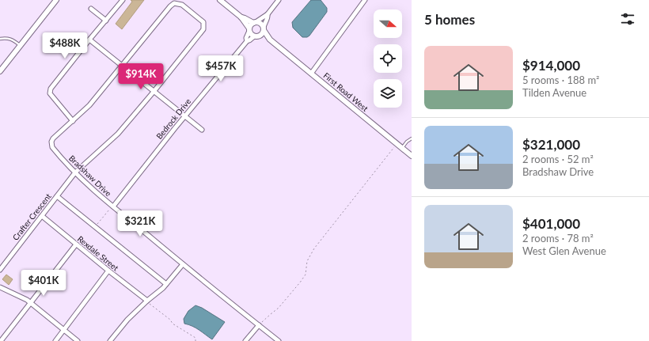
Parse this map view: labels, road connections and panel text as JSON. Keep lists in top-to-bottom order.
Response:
{
  "streets": {
    "street": [
      "First Road West",
      "Bedrock Drive",
      "Bradshaw Drive",
      "Crafter Crescent",
      "Rexdale Street"
    ]
  },
  "crossings": [
    ["First Road West", "Bedrock Drive"],
    ["Bedrock Drive", "Bradshaw Drive"],
    ["Bradshaw Drive", "Crafter Crescent"],
    ["Crafter Crescent", "Rexdale Street"]
  ],
  "north": "right",
  "page": {
    "heading": "5 homes",
    "price": [
      "$488K",
      "$457K",
      "$914K",
      "$321K",
      "$401K"
    ],
    "list": [
      {
        "name": "$914,000",
        "note": "5 rooms · 188 m² · Tilden Avenue"
      },
      {
        "name": "$321,000",
        "note": "2 rooms · 52 m² · Bradshaw Drive"
      },
      {
        "name": "$401,000",
        "note": "2 rooms · 78 m² · West Glen Avenue"
      }
    ]
  }
}
